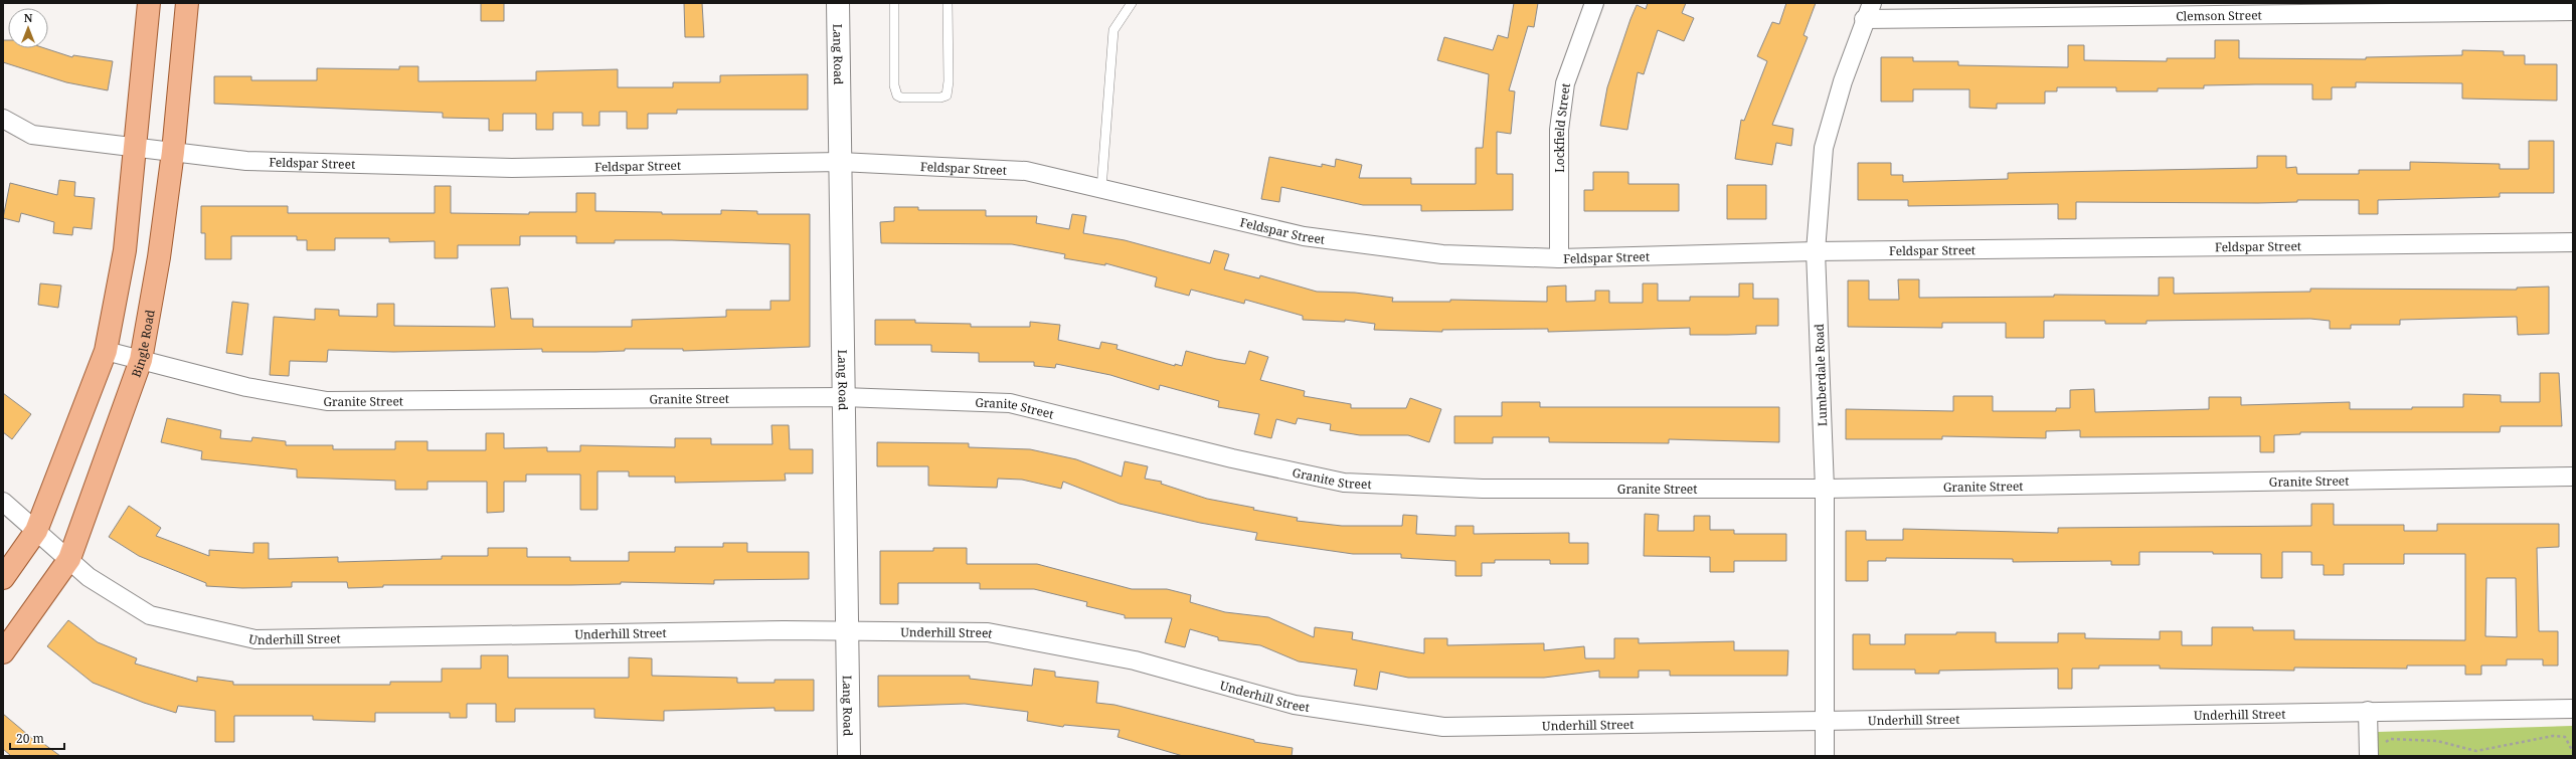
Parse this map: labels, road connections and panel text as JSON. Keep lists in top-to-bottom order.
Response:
{
  "streets": {
    "main road": ["Bingle Road"],
    "street": [
      "Clemson Street",
      "Lang Road",
      "Lockfield Street",
      "Feldspar Street",
      "Lumberdale Road",
      "Granite Street",
      "Underhill Street"
    ]
  },
  "crossings": [
    ["Clemson Street", "Lumberdale Road"],
    ["Lang Road", "Feldspar Street"],
    ["Lang Road", "Granite Street"],
    ["Lang Road", "Underhill Street"],
    ["Lockfield Street", "Feldspar Street"],
    ["Feldspar Street", "Bingle Road"],
    ["Feldspar Street", "Lumberdale Road"],
    ["Bingle Road", "Granite Street"],
    ["Bingle Road", "Underhill Street"],
    ["Lumberdale Road", "Granite Street"],
    ["Lumberdale Road", "Underhill Street"]
  ],
  "scale_bar": "20 m",
  "north": "top"
}
